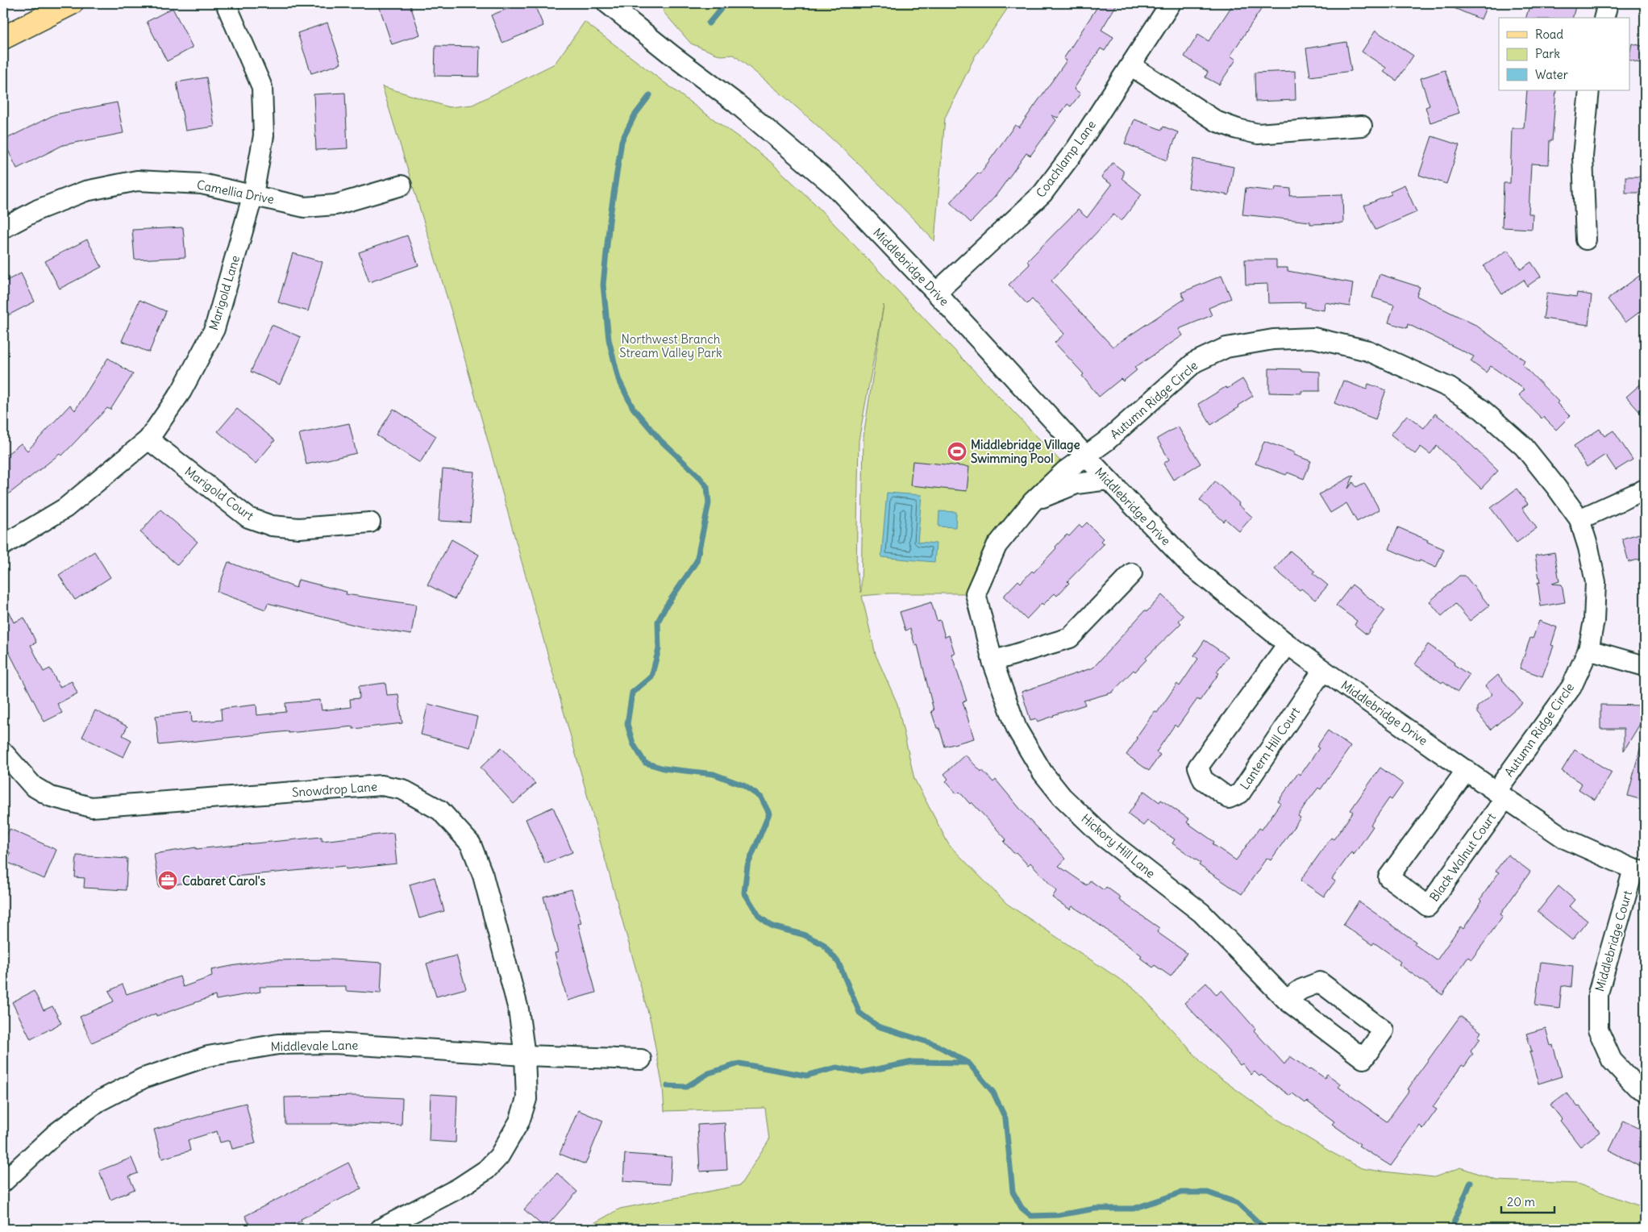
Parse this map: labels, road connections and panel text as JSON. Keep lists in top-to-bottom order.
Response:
{
  "streets": {
    "street": [
      "Coachlamp Lane",
      "Camellia Drive",
      "Middlebridge Drive",
      "Marigold Lane",
      "Autumn Ridge Circle",
      "Marigold Court",
      "Lantern Hill Court",
      "Snowdrop Lane",
      "Hickory Hill Lane",
      "Black Walnut Court",
      "Middlebridge Court",
      "Middlevale Lane"
    ]
  },
  "crossings": [
    ["Coachlamp Lane", "Middlebridge Drive"],
    ["Camellia Drive", "Marigold Lane"],
    ["Middlebridge Drive", "Autumn Ridge Circle"],
    ["Middlebridge Drive", "Lantern Hill Court"],
    ["Middlebridge Drive", "Black Walnut Court"],
    ["Middlebridge Drive", "Middlebridge Court"],
    ["Marigold Lane", "Marigold Court"],
    ["Autumn Ridge Circle", "Hickory Hill Lane"],
    ["Autumn Ridge Circle", "Black Walnut Court"],
    ["Snowdrop Lane", "Middlevale Lane"]
  ],
  "parks": ["Northwest Branch Stream Valley Park"],
  "places": {
    "sports": ["Middlebridge Village Swimming Pool"],
    "office": ["Cabaret Carol's"]
  },
  "legend": ["Road", "Park", "Water"],
  "scale_bar": "20 m"
}
